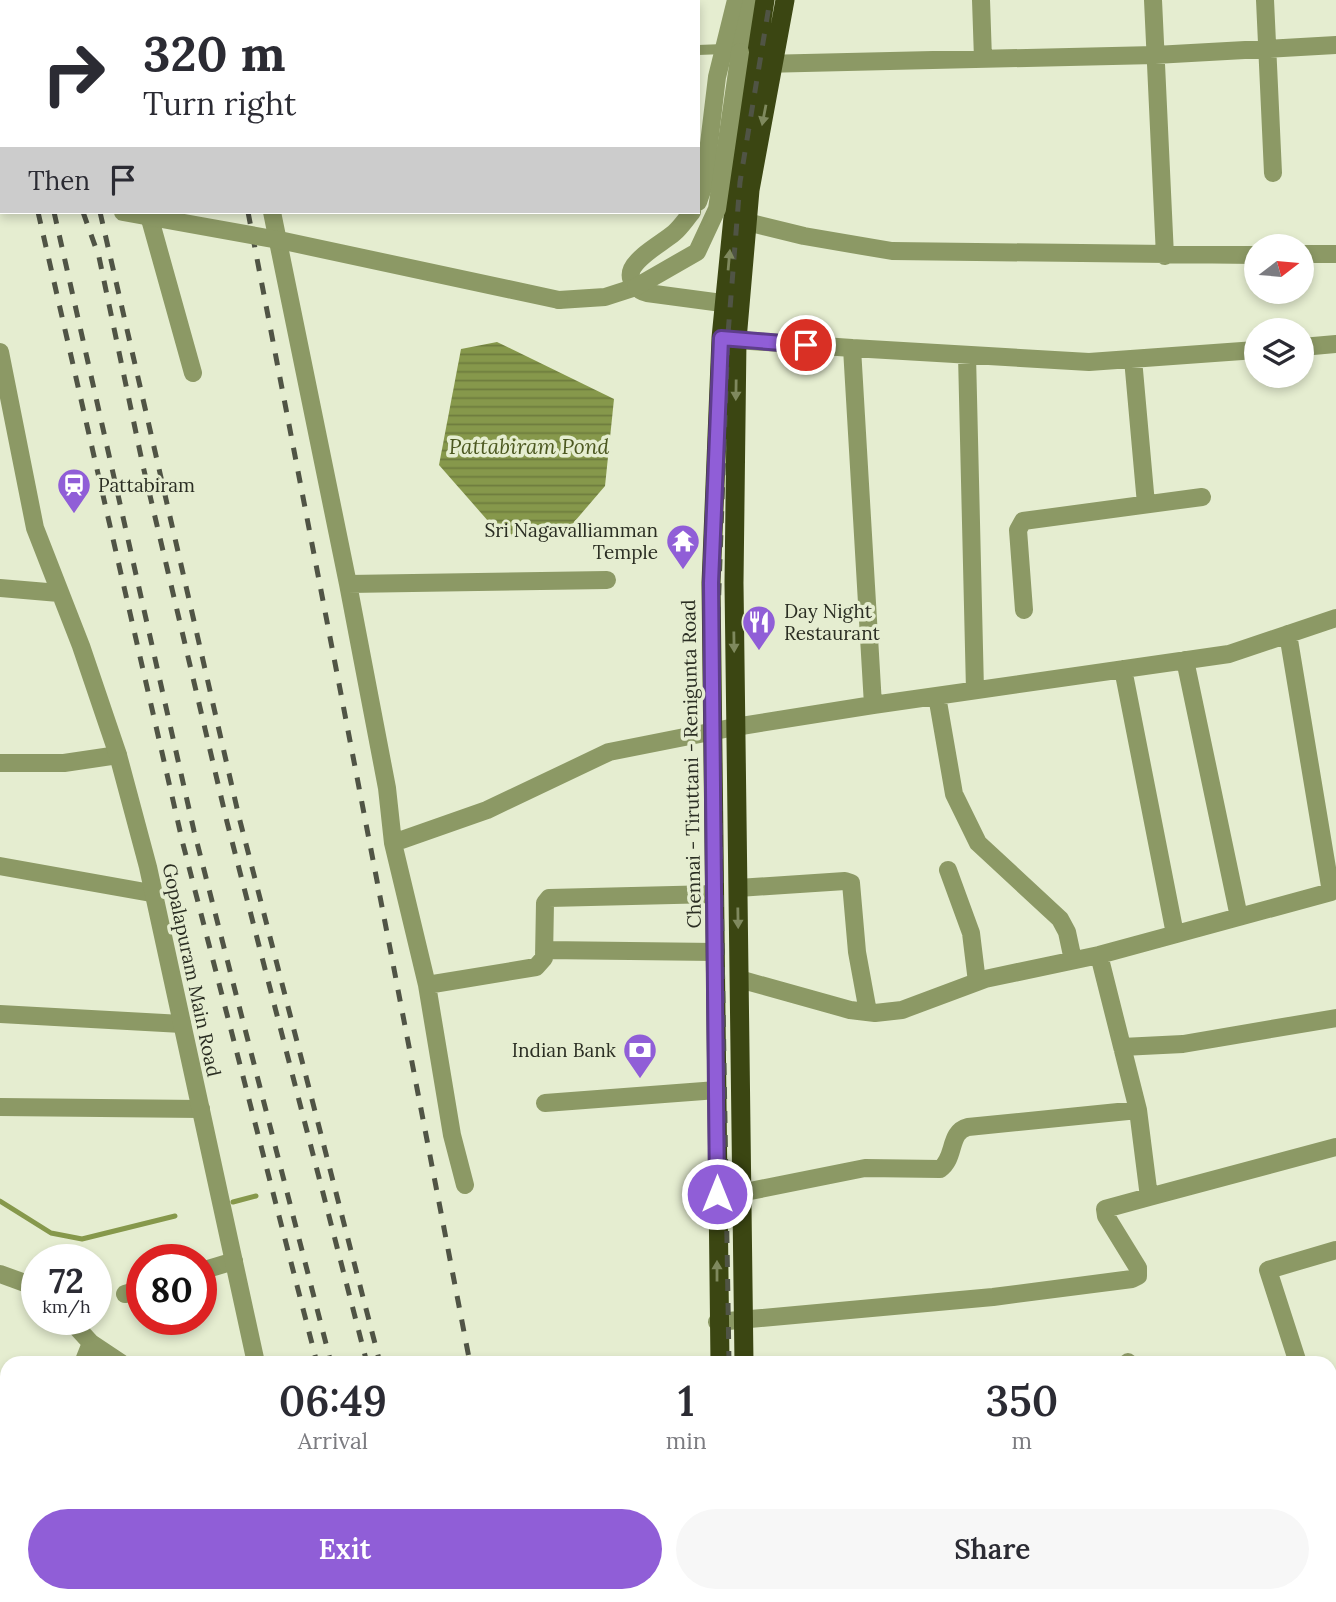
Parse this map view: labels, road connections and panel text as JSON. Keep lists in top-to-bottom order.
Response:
{
  "streets": {
    "highway": ["Chennai - Tiruttani - Renigunta Road"],
    "street": ["Gopalapuram Main Road"]
  },
  "water": ["Pattabiram Pond"],
  "places": {
    "station": ["Pattabiram"],
    "temple": ["Sri Nagavalliamman Temple"],
    "restaurant": ["Day Night Restaurant"],
    "bank": ["Indian Bank"]
  },
  "north": "right",
  "page": {
    "turn": ["320 m", "Turn right"],
    "then": "Then",
    "speed": "72 km/h",
    "limit": "80",
    "eta": [
      "06:49",
      "Arrival",
      "1",
      "min",
      "350",
      "m"
    ],
    "buttons": ["Exit", "Share"]
  }
}
